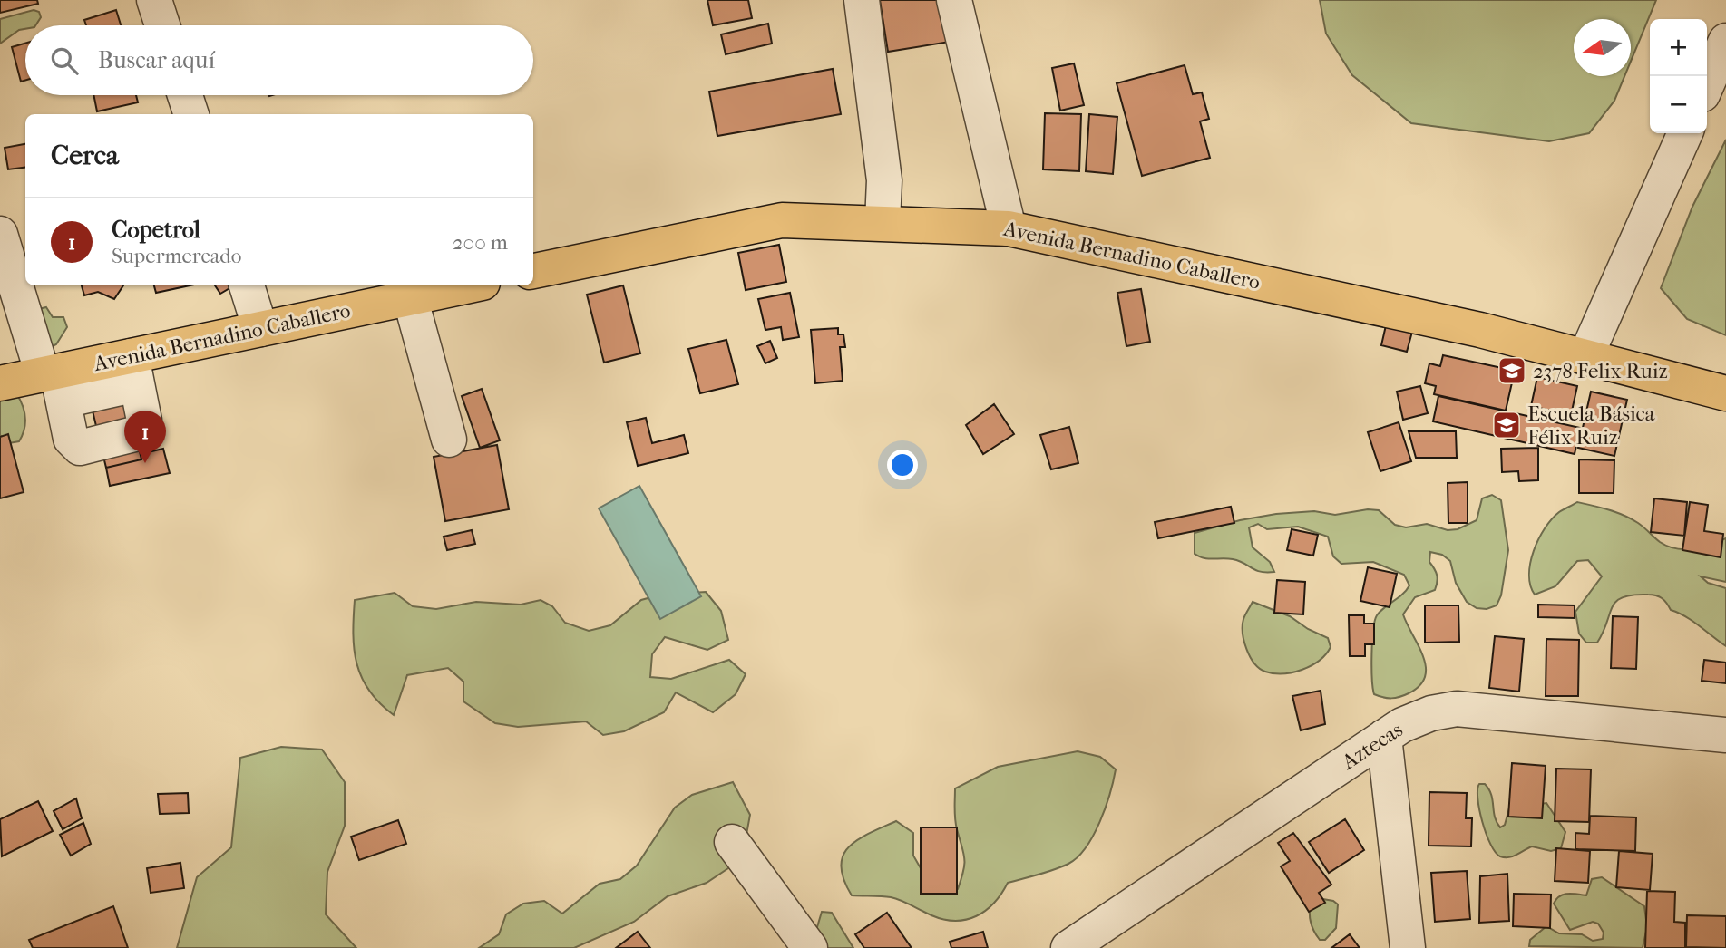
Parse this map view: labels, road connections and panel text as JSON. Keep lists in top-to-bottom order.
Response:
{
  "streets": {
    "main road": ["Avenida Bernadino Caballero"],
    "street": ["Aztecas"]
  },
  "places": {
    "school or university": ["2378 Felix Ruiz", "Escuela Básica Félix Ruiz"]
  },
  "north": "left",
  "page": {
    "map_buttons": ["+", "−"],
    "search": "Buscar aquí",
    "heading": "Cerca",
    "list": [
      {
        "mark": "1",
        "name": "Copetrol",
        "note": "Supermercado",
        "value": "200 m"
      }
    ],
    "pins": "1"
  }
}
